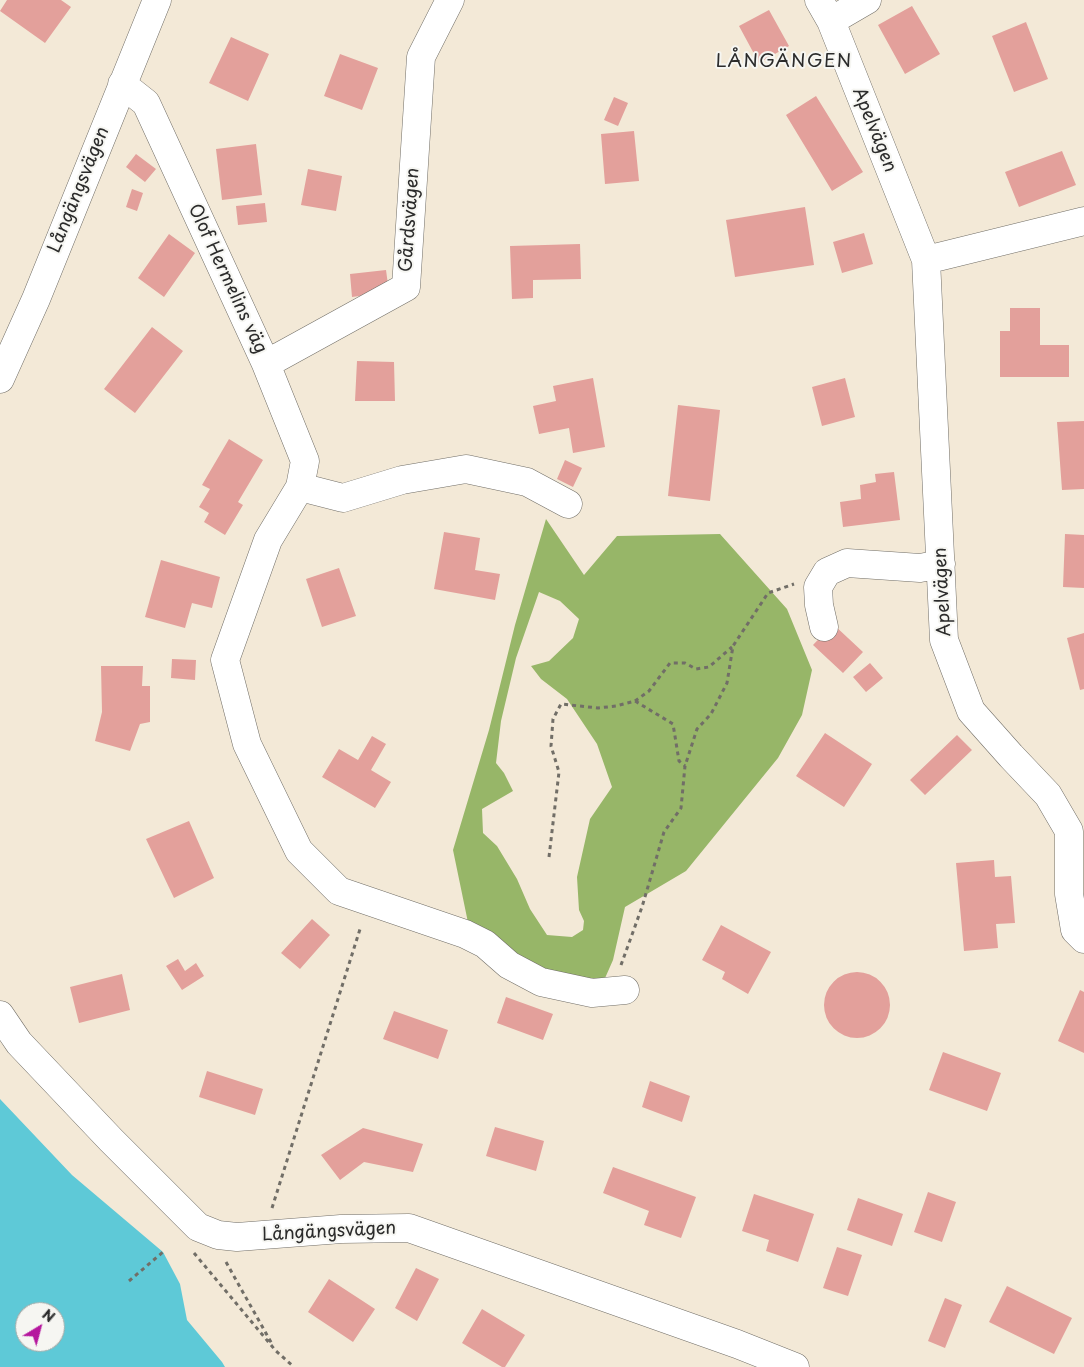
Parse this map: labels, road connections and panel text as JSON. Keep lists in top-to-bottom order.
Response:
{
  "streets": {
    "street": [
      "Apelvägen",
      "Långängsvägen",
      "Gårdsvägen",
      "Olof Hermelins väg"
    ]
  },
  "crossings": [
    ["Långängsvägen", "Olof Hermelins väg"],
    ["Gårdsvägen", "Olof Hermelins väg"]
  ],
  "districts": ["LÅNGÄNGEN"],
  "north": "top right"
}
